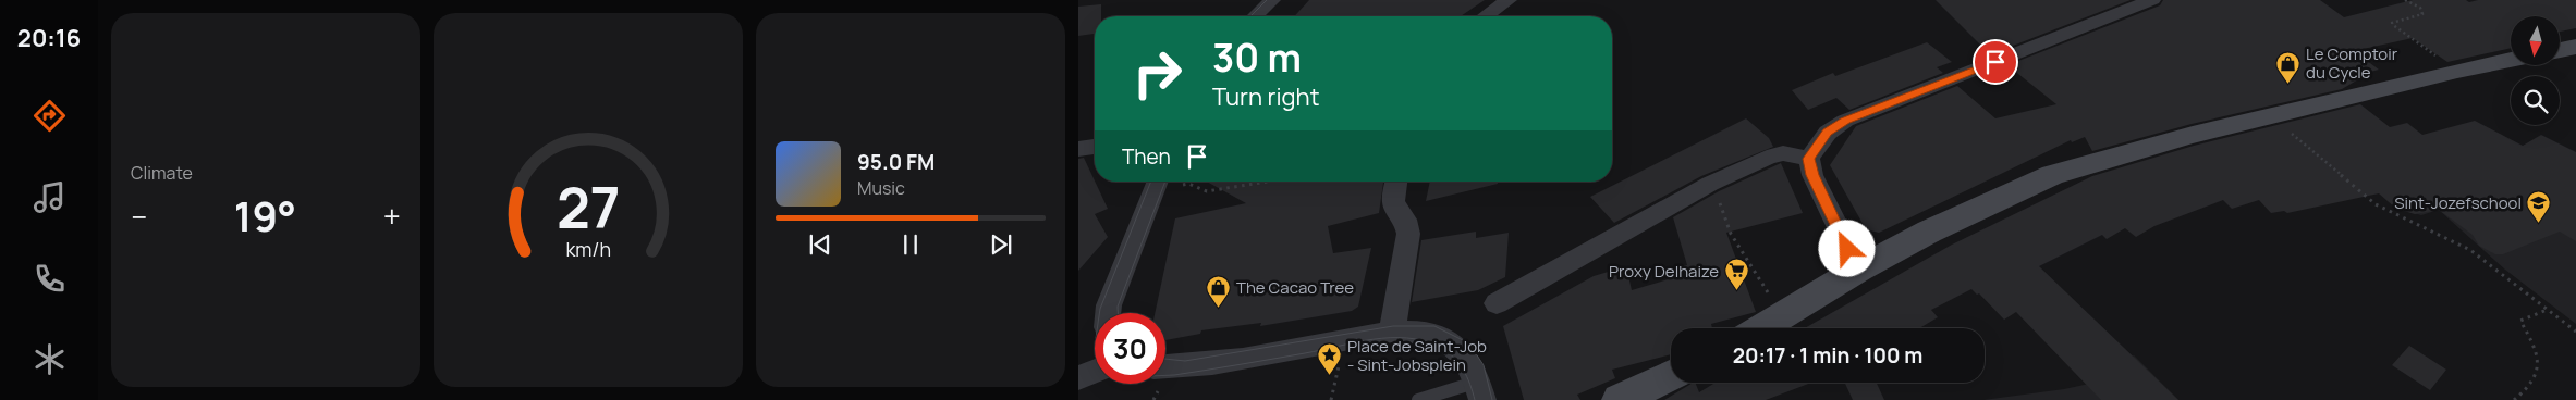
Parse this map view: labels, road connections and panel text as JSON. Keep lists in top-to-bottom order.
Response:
{
  "places": {
    "shop": ["Le Comptoir du Cycle", "The Cacao Tree"],
    "school or university": ["Sint-Jozefschool"],
    "supermarket": ["Proxy Delhaize"],
    "place": ["Place de Saint-Job - Sint-Jobsplein"]
  },
  "north": "bottom",
  "page": {
    "tabs": "20:16",
    "tile": "Climate",
    "turn": ["30 m", "Turn right"],
    "then": "Then",
    "song": ["95.0 FM", "Music"],
    "heat": ["−", "19°", "+"],
    "limit": "30",
    "trip": "20:17 · 1 min · 100 m",
    "gauge": ["27", "km/h"]
  }
}
